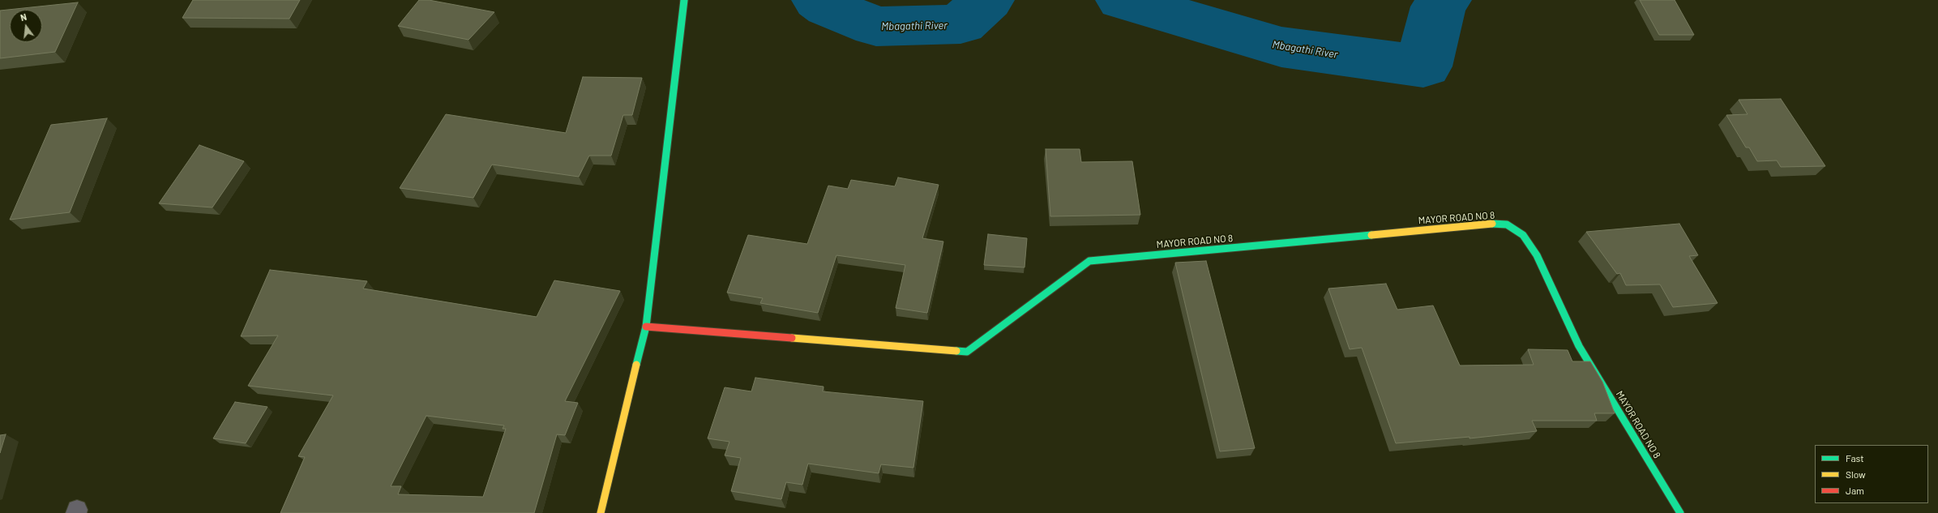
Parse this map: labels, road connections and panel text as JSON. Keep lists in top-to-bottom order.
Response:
{
  "streets": {
    "street": ["MAYOR ROAD NO 8"]
  },
  "water": ["Mbagathi River"],
  "legend": ["Fast", "Slow", "Jam"],
  "north": "top"
}
